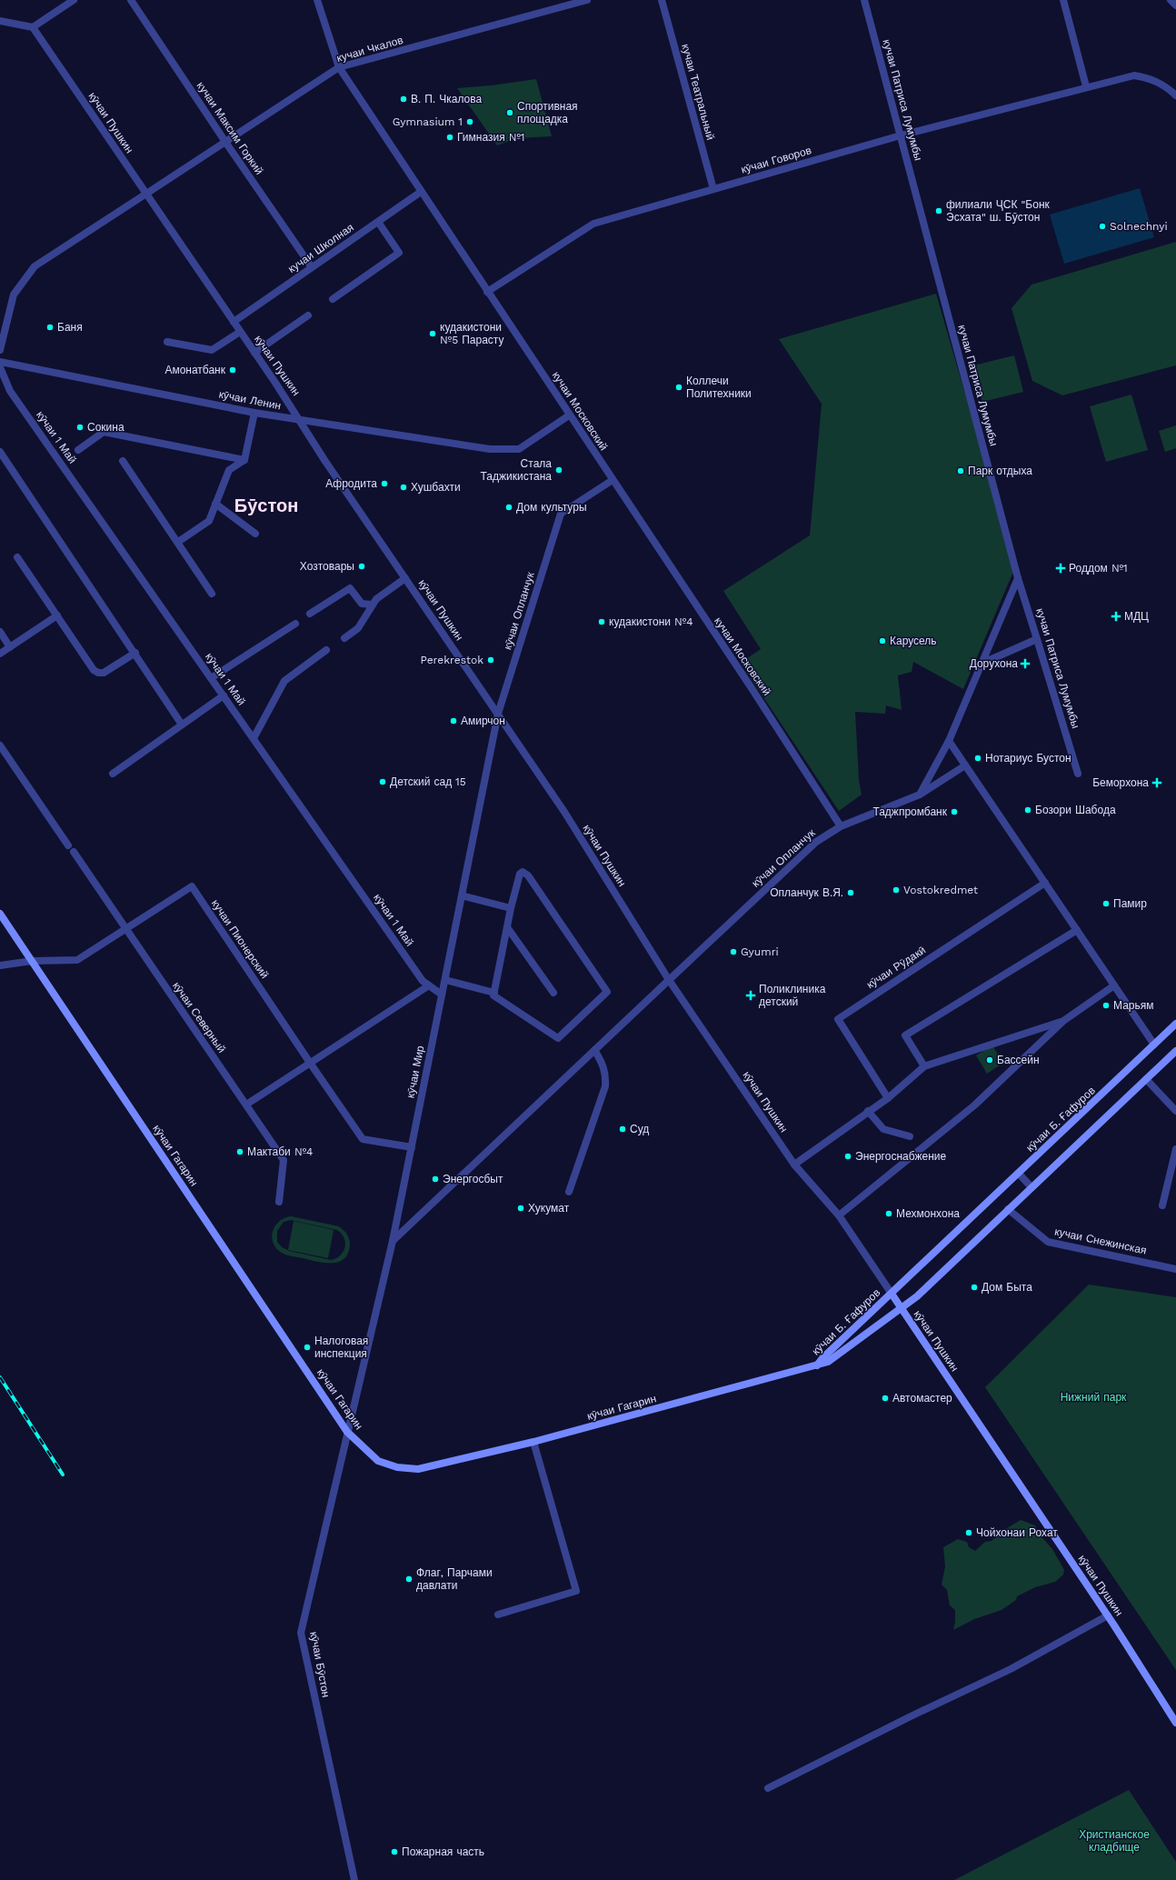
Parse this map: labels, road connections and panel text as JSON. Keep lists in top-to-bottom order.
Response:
{
  "streets": {
    "main road": ["кӯчаи Пушкин", "кӯчаи Б. Ғафуров", "кӯчаи Гагарин"],
    "street": [
      "кучаи Чкалов",
      "кучаи Театральный",
      "кучаи Патриса Лумумбы",
      "кучаи Максим Горкий",
      "кӯчаи Говоров",
      "кучаи Школная",
      "кӯчаи Ленин",
      "кучаи Московский",
      "кӯчаи 1 Май",
      "кӯчаи Опланчук",
      "кучаи Пионерский",
      "кӯчаи Рӯдакӣ",
      "кӯчаи Северный",
      "кӯчаи Мир",
      "кучаи Снежинская",
      "кӯчаи Бӯстон"
    ]
  },
  "crossings": [
    ["кучаи Чкалов", "кӯчаи Пушкин"],
    ["кучаи Чкалов", "кучаи Максим Горкий"],
    ["кучаи Чкалов", "кучаи Московский"],
    ["кучаи Театральный", "кӯчаи Говоров"],
    ["кучаи Патриса Лумумбы", "кӯчаи Говоров"],
    ["кӯчаи Пушкин", "кучаи Школная"],
    ["кӯчаи Пушкин", "кӯчаи Ленин"],
    ["кӯчаи Пушкин", "кӯчаи Опланчук"],
    ["кӯчаи Пушкин", "кӯчаи Мир"],
    ["кӯчаи Пушкин", "кӯчаи Б. Ғафуров"],
    ["кучаи Максим Горкий", "кучаи Школная"],
    ["кӯчаи Говоров", "кучаи Московский"],
    ["кучаи Школная", "кучаи Московский"],
    ["кӯчаи Ленин", "кучаи Московский"],
    ["кучаи Московский", "кӯчаи Опланчук"],
    ["кӯчаи 1 Май", "кӯчаи Мир"],
    ["кӯчаи Опланчук", "кӯчаи Мир"],
    ["кучаи Пионерский", "кӯчаи Северный"],
    ["кучаи Пионерский", "кӯчаи Мир"],
    ["кучаи Пионерский", "кӯчаи Гагарин"],
    ["кӯчаи Мир", "кӯчаи Гагарин"],
    ["кӯчаи Мир", "кӯчаи Бӯстон"],
    ["кӯчаи Б. Ғафуров", "кӯчаи Гагарин"],
    ["кӯчаи Б. Ғафуров", "кучаи Снежинская"],
    ["кӯчаи Гагарин", "кӯчаи Бӯстон"]
  ],
  "districts": ["Бӯстон"],
  "parks": ["Нижний парк", "Христианское кладбище"],
  "places": {
    "other": [
      "В. П. Чкалова",
      "Спортивная площадка",
      "Gymnasium 1",
      "Гимназия №1",
      "филиали ҶСК \"Бонк Эсхата\" ш. Бӯстон",
      "Solnechnyi",
      "Баня",
      "кудакистони №5 Парасту",
      "Амонатбанк",
      "Коллечи Политехники",
      "Сокина",
      "Стала Таджикистана",
      "Парк отдыха",
      "Афродита",
      "Хушбахти",
      "Дом культуры",
      "Хозтовары",
      "кудакистони №4",
      "Карусель",
      "Perekrestok",
      "Амирчон",
      "Нотариус Бустон",
      "Детский сад 15",
      "Бозори Шабода",
      "Таджпромбанк",
      "Vostokredmet",
      "Опланчук В.Я.",
      "Памир",
      "Gyumri",
      "Марьям",
      "Бассейн",
      "Суд",
      "Мактаби №4",
      "Энергоснабжение",
      "Энергосбыт",
      "Хукумат",
      "Мехмонхона",
      "Дом Быта",
      "Налоговая инспекция",
      "Автомастер",
      "Чойхонаи Рохат",
      "Флаг, Парчами давлати",
      "Пожарная часть"
    ],
    "health": [
      "Роддом №1",
      "МДЦ",
      "Дорухона",
      "Беморхона",
      "Поликлиника детский"
    ]
  }
}
